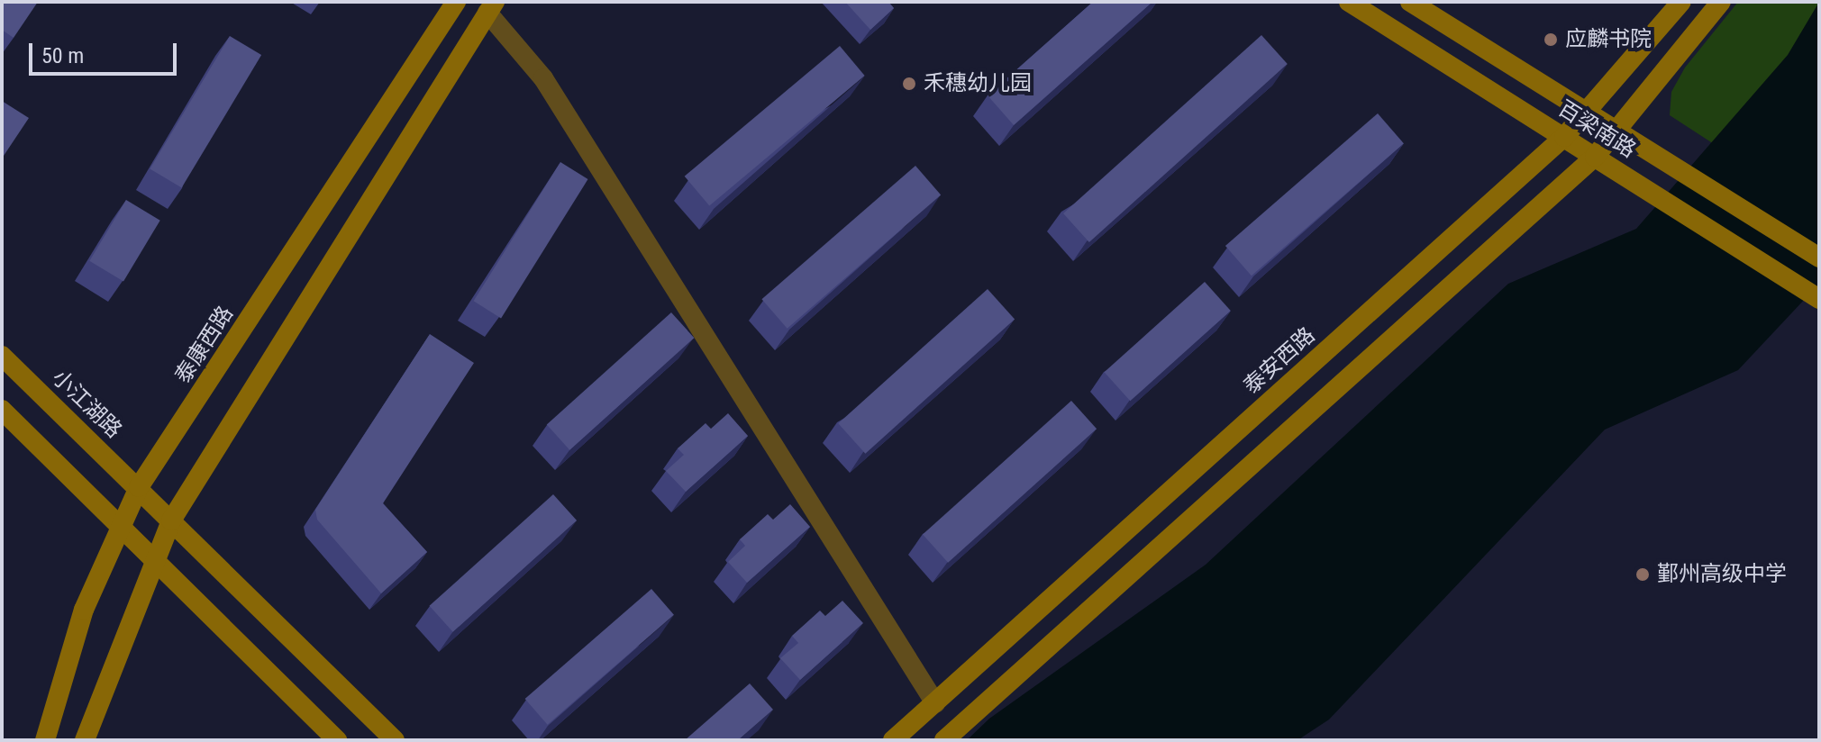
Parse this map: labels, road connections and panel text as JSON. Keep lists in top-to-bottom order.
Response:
{
  "streets": {
    "main road": [
      "百梁南路",
      "泰康西路",
      "泰安西路",
      "小江湖路"
    ]
  },
  "crossings": [
    ["百梁南路", "泰安西路"],
    ["泰康西路", "小江湖路"]
  ],
  "places": ["应麟书院", "禾穗幼儿园", "鄞州高级中学"],
  "scale_bar": "50 m"
}
